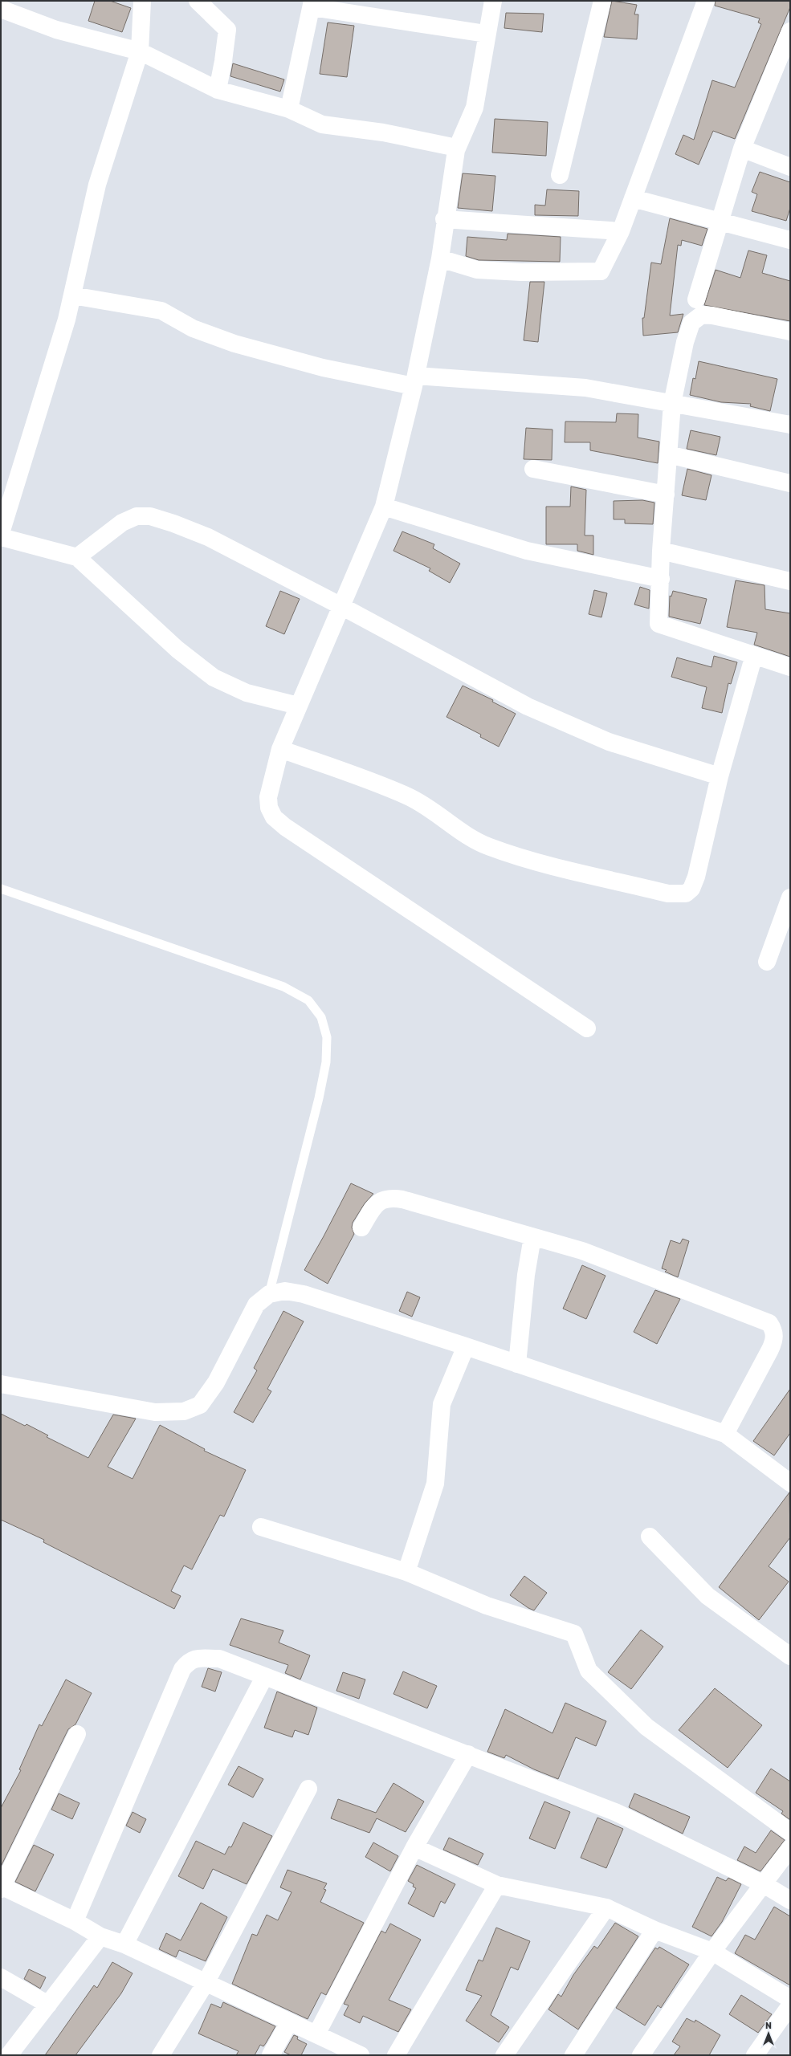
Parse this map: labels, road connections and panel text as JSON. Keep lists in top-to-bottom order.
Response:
{
  "north": "top"
}
